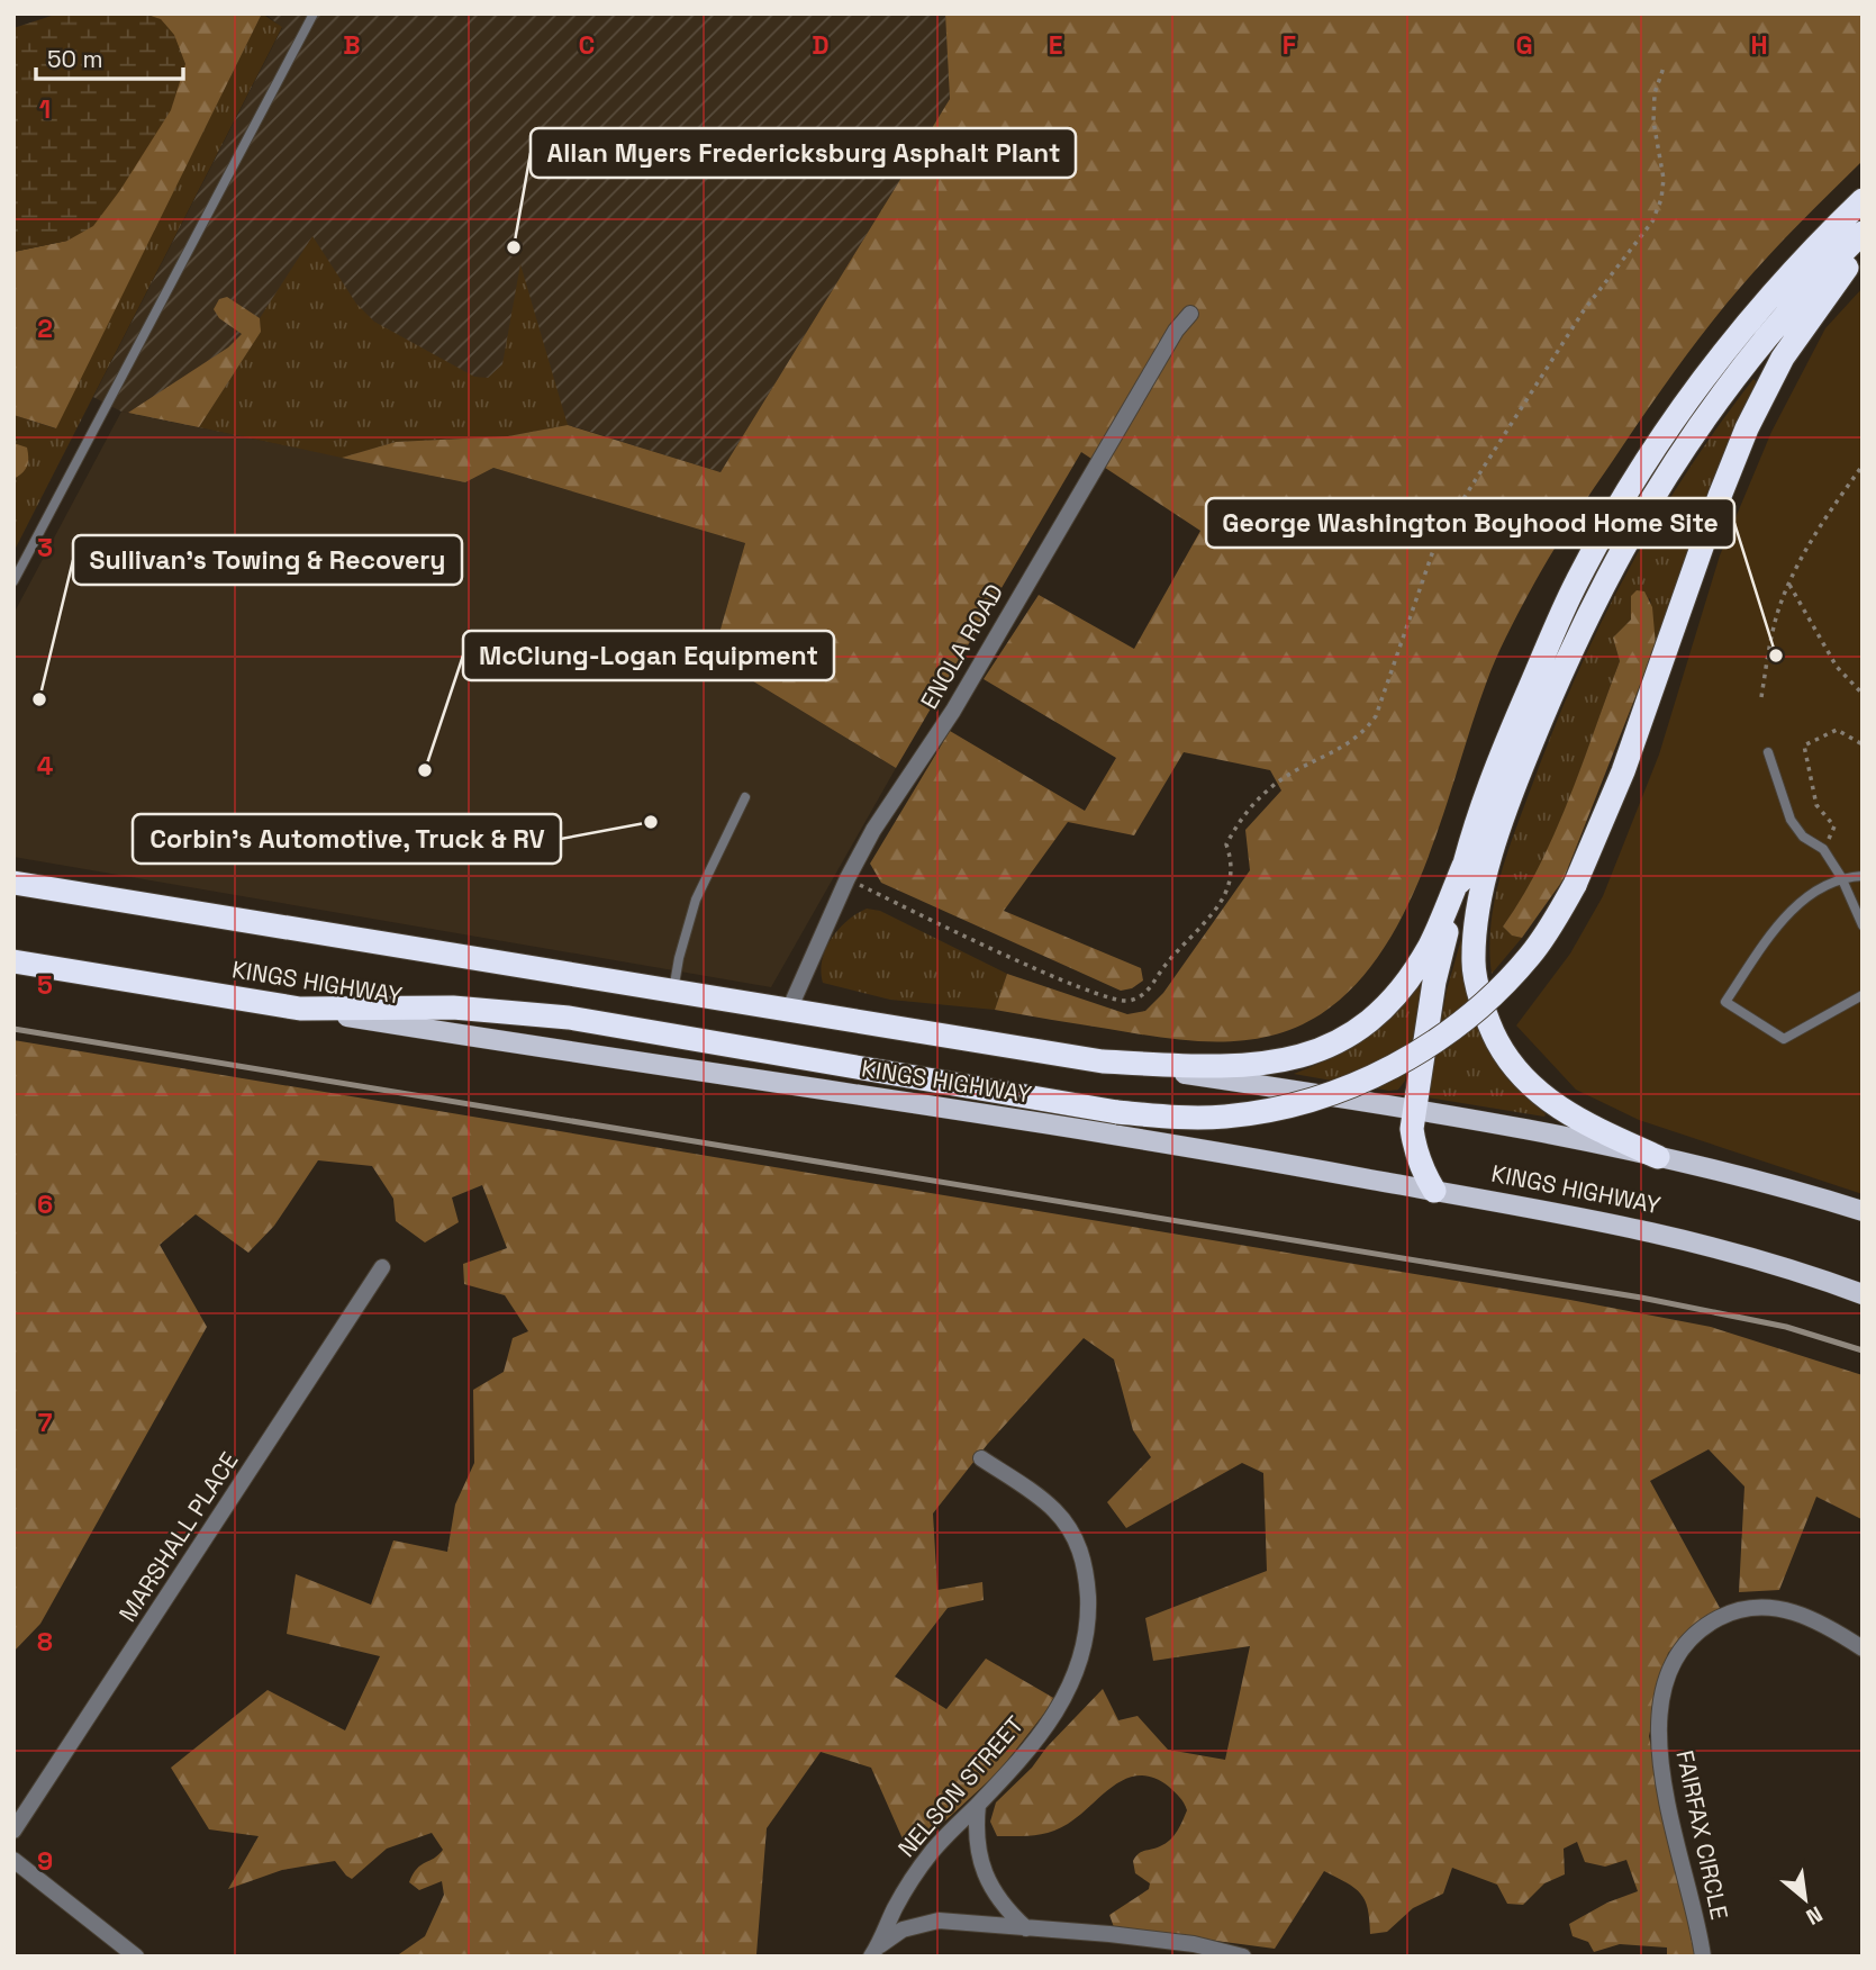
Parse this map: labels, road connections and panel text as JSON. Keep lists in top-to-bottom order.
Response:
{
  "streets": {
    "highway": ["KINGS HIGHWAY"],
    "street": [
      "ENOLA ROAD",
      "MARSHALL PLACE",
      "NELSON STREET",
      "FAIRFAX CIRCLE"
    ]
  },
  "crossings": [
    ["ENOLA ROAD", "KINGS HIGHWAY"]
  ],
  "places": [
    "Allan Myers Fredericksburg Asphalt Plant",
    "George Washington Boyhood Home Site",
    "Sullivan's Towing & Recovery",
    "McClung-Logan Equipment",
    "Corbin's Automotive, Truck & RV"
  ],
  "scale_bar": "50 m",
  "north": "bottom right",
  "grid": {
    "columns": [
      "B",
      "C",
      "D",
      "E",
      "F",
      "G",
      "H"
    ],
    "rows": [
      "1",
      "2",
      "3",
      "4",
      "5",
      "6",
      "7",
      "8",
      "9"
    ]
  }
}
